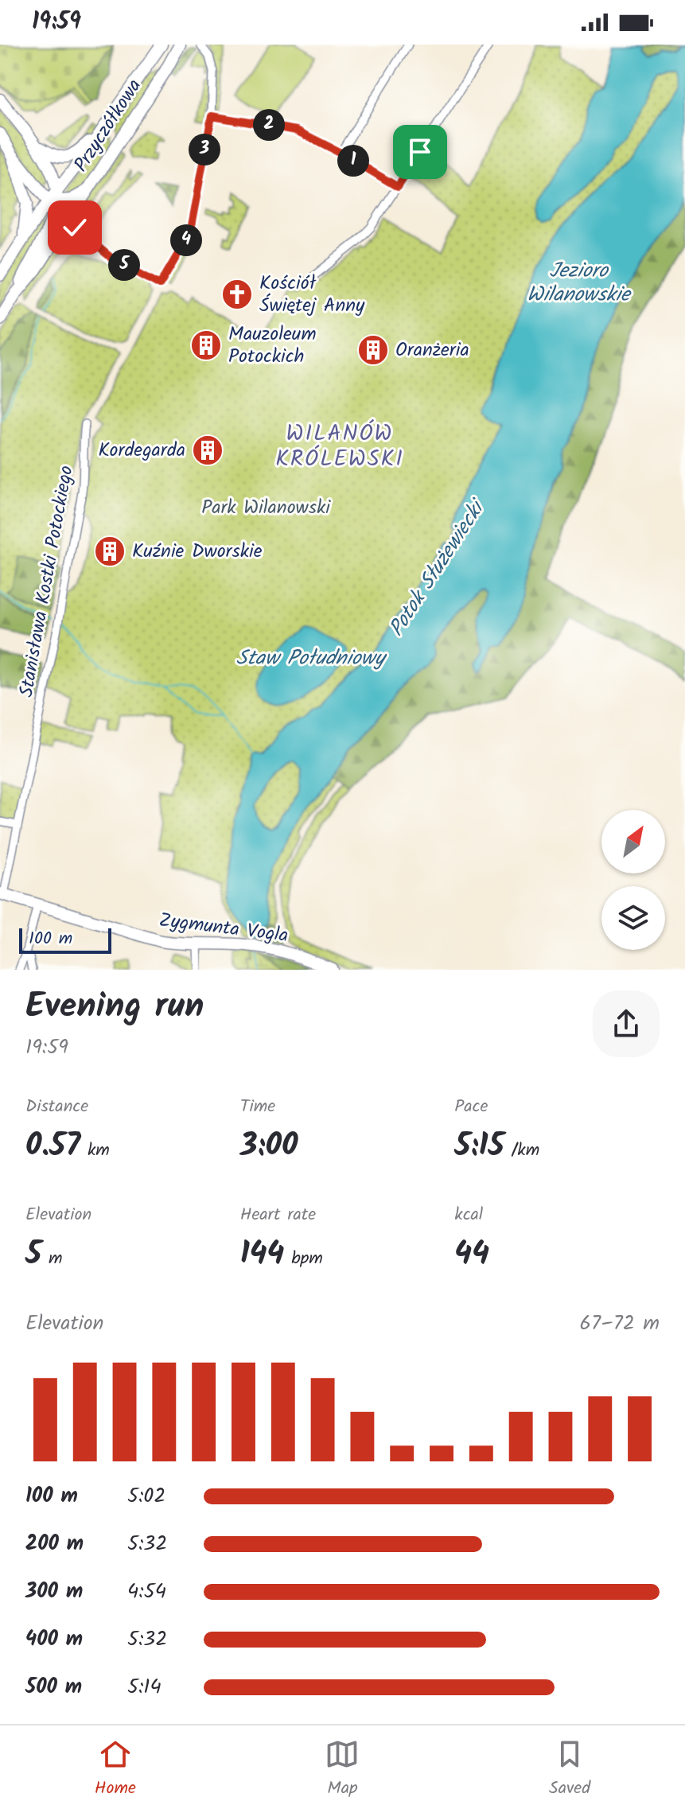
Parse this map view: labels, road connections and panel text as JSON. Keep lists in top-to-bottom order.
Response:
{
  "streets": {
    "main road": ["Przyczółkowa", "Zygmunta Vogla"],
    "street": ["Stanisława Kostki Potockiego"]
  },
  "crossings": [
    ["Stanisława Kostki Potockiego", "Zygmunta Vogla"]
  ],
  "districts": ["WILANÓW KRÓLEWSKI"],
  "water": ["Jezioro Wilanowskie", "Potok Służewiecki", "Staw Południowy"],
  "parks": ["Park Wilanowski"],
  "places": {
    "church": ["Kościół Świętej Anny"],
    "building": [
      "Mauzoleum Potockich",
      "Oranżeria",
      "Kordegarda",
      "Kuźnie Dworskie"
    ]
  },
  "scale_bar": "100 m",
  "north": "top right",
  "page": {
    "status": "19:59",
    "pins": [
      "2",
      "3",
      "1",
      "4",
      "5"
    ],
    "scale": "100 m",
    "heading": ["Evening run", "19:59"],
    "stats": [
      ["Distance", "0.57 km"],
      ["Time", "3:00"],
      ["Pace", "5:15 /km"],
      ["Elevation", "5 m"],
      ["Heart rate", "144 bpm"],
      ["kcal", "44"]
    ],
    "chart": ["Elevation", "67–72 m"],
    "list": [
      {
        "name": "100 m",
        "note": "5:02"
      },
      {
        "name": "200 m",
        "note": "5:32"
      },
      {
        "name": "300 m",
        "note": "4:54"
      },
      {
        "name": "400 m",
        "note": "5:32"
      },
      {
        "name": "500 m",
        "note": "5:14"
      }
    ],
    "tabs": ["Home", "Map", "Saved"]
  }
}
